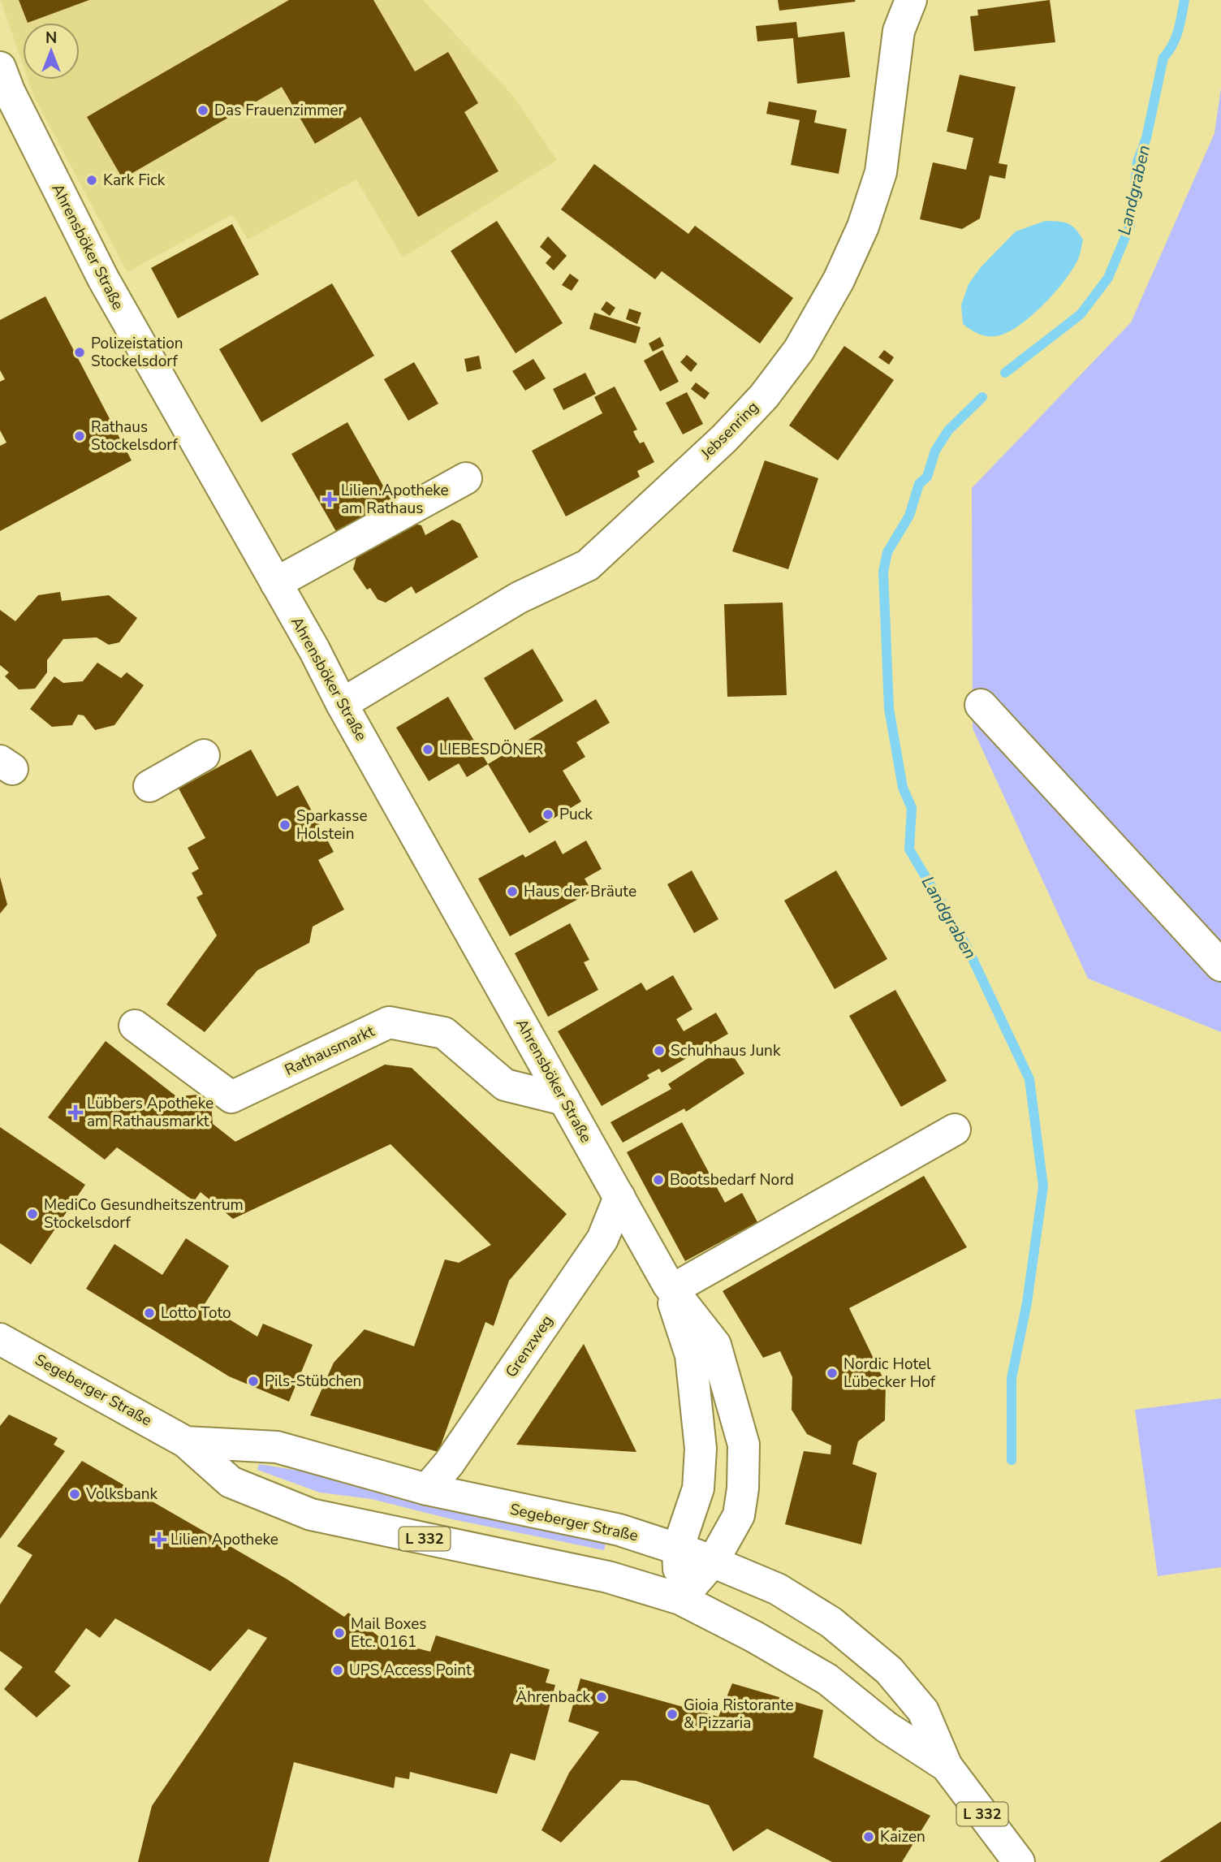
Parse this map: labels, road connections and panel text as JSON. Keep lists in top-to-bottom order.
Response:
{
  "streets": {
    "main road": [
      "Ahrensböker Straße",
      "Jebsenring",
      "Rathausmarkt",
      "Grenzweg",
      "Segeberger Straße",
      "L 332"
    ]
  },
  "crossings": [
    ["Ahrensböker Straße", "Jebsenring"],
    ["Ahrensböker Straße", "Rathausmarkt"],
    ["Ahrensböker Straße", "Grenzweg"],
    ["Ahrensböker Straße", "Segeberger Straße"],
    ["Grenzweg", "Segeberger Straße"]
  ],
  "water": ["Landgraben"],
  "places": {
    "other": [
      "Das Frauenzimmer",
      "Kark Fick",
      "Polizeistation Stockelsdorf",
      "Rathaus Stockelsdorf",
      "LIEBESDÖNER",
      "Puck",
      "Sparkasse Holstein",
      "Haus der Bräute",
      "Schuhhaus Junk",
      "Bootsbedarf Nord",
      "MediCo Gesundheitszentrum Stockelsdorf",
      "Lotto Toto",
      "Nordic Hotel Lübecker Hof",
      "Pils-Stübchen",
      "Volksbank",
      "Mail Boxes Etc. 0161",
      "UPS Access Point",
      "Ährenback",
      "Gioia Ristorante & Pizzaria",
      "Kaizen"
    ],
    "health": ["Lilien.Apotheke am Rathaus", "Lübbers Apotheke am Rathausmarkt", "Lilien Apotheke"]
  },
  "north": "top"
}
